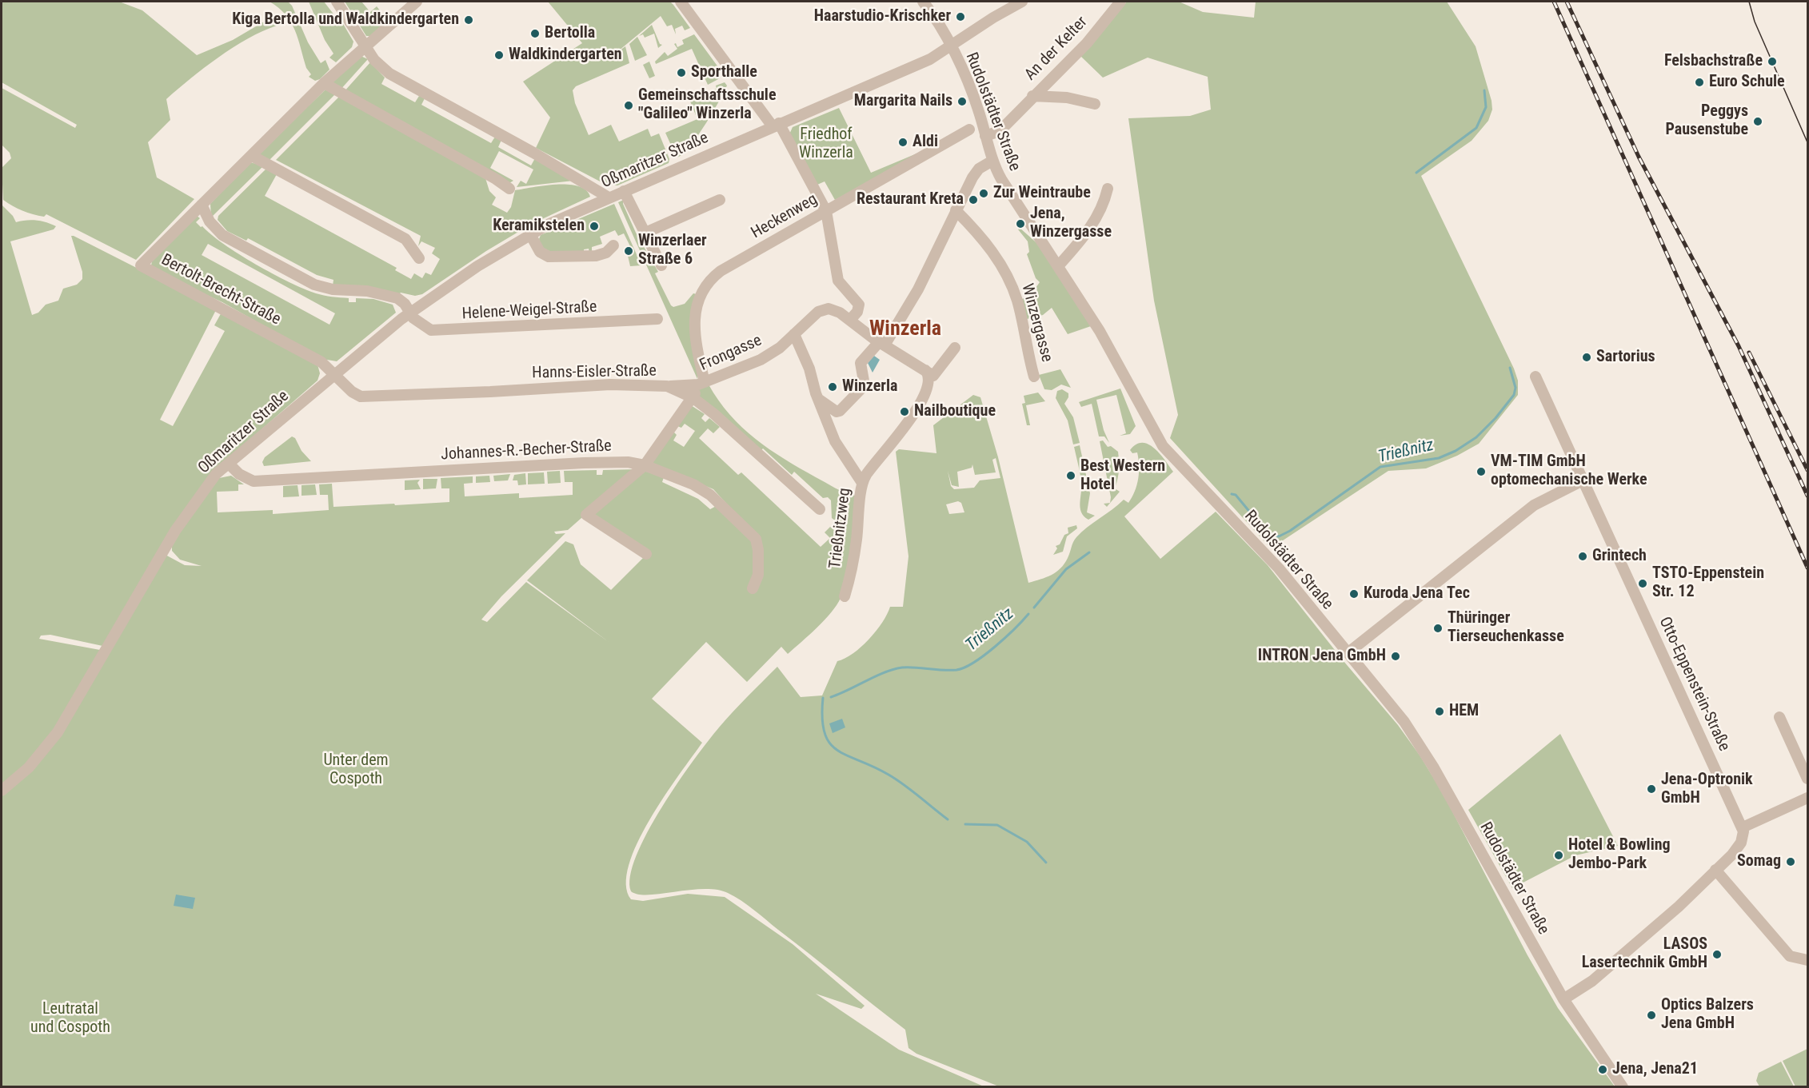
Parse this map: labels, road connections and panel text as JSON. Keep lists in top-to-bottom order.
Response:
{
  "streets": {
    "street": [
      "An der Kelter",
      "Rudolstädter Straße",
      "Oßmaritzer Straße",
      "Heckenweg",
      "Bertolt-Brecht-Straße",
      "Helene-Weigel-Straße",
      "Winzergasse",
      "Frongasse",
      "Hanns-Eisler-Straße",
      "Johannes-R.-Becher-Straße",
      "Trießnitzweg",
      "Otto-Eppenstein-Straße"
    ]
  },
  "crossings": [
    ["An der Kelter", "Rudolstädter Straße"],
    ["Rudolstädter Straße", "Oßmaritzer Straße"],
    ["Oßmaritzer Straße", "Bertolt-Brecht-Straße"],
    ["Oßmaritzer Straße", "Helene-Weigel-Straße"],
    ["Oßmaritzer Straße", "Hanns-Eisler-Straße"],
    ["Oßmaritzer Straße", "Johannes-R.-Becher-Straße"],
    ["Heckenweg", "Frongasse"],
    ["Bertolt-Brecht-Straße", "Hanns-Eisler-Straße"],
    ["Frongasse", "Hanns-Eisler-Straße"],
    ["Frongasse", "Johannes-R.-Becher-Straße"]
  ],
  "districts": ["Winzerla"],
  "water": ["Trießnitz"],
  "parks": ["Friedhof Winzerla", "Unter dem Cospoth", "Leutratal und Cospoth"],
  "places": [
    "Haarstudio-Krischker",
    "Kiga Bertolla und Waldkindergarten",
    "Bertolla",
    "Waldkindergarten",
    "Felsbachstraße",
    "Sporthalle",
    "Euro Schule",
    "Margarita Nails",
    "Gemeinschaftsschule \"Galileo\" Winzerla",
    "Peggys Pausenstube",
    "Aldi",
    "Zur Weintraube",
    "Restaurant Kreta",
    "Jena, Winzergasse",
    "Keramikstelen",
    "Winzerlaer Straße 6",
    "Sartorius",
    "Winzerla",
    "Nailboutique",
    "VM-TIM GmbH optomechanische Werke",
    "Best Western Hotel",
    "Grintech",
    "TSTO-Eppenstein Str. 12",
    "Kuroda Jena Tec",
    "Thüringer Tierseuchenkasse",
    "INTRON Jena GmbH",
    "HEM",
    "Jena-Optronik GmbH",
    "Hotel & Bowling Jembo-Park",
    "Somag",
    "LASOS Lasertechnik GmbH",
    "Optics Balzers Jena GmbH",
    "Jena, Jena21"
  ]
}
